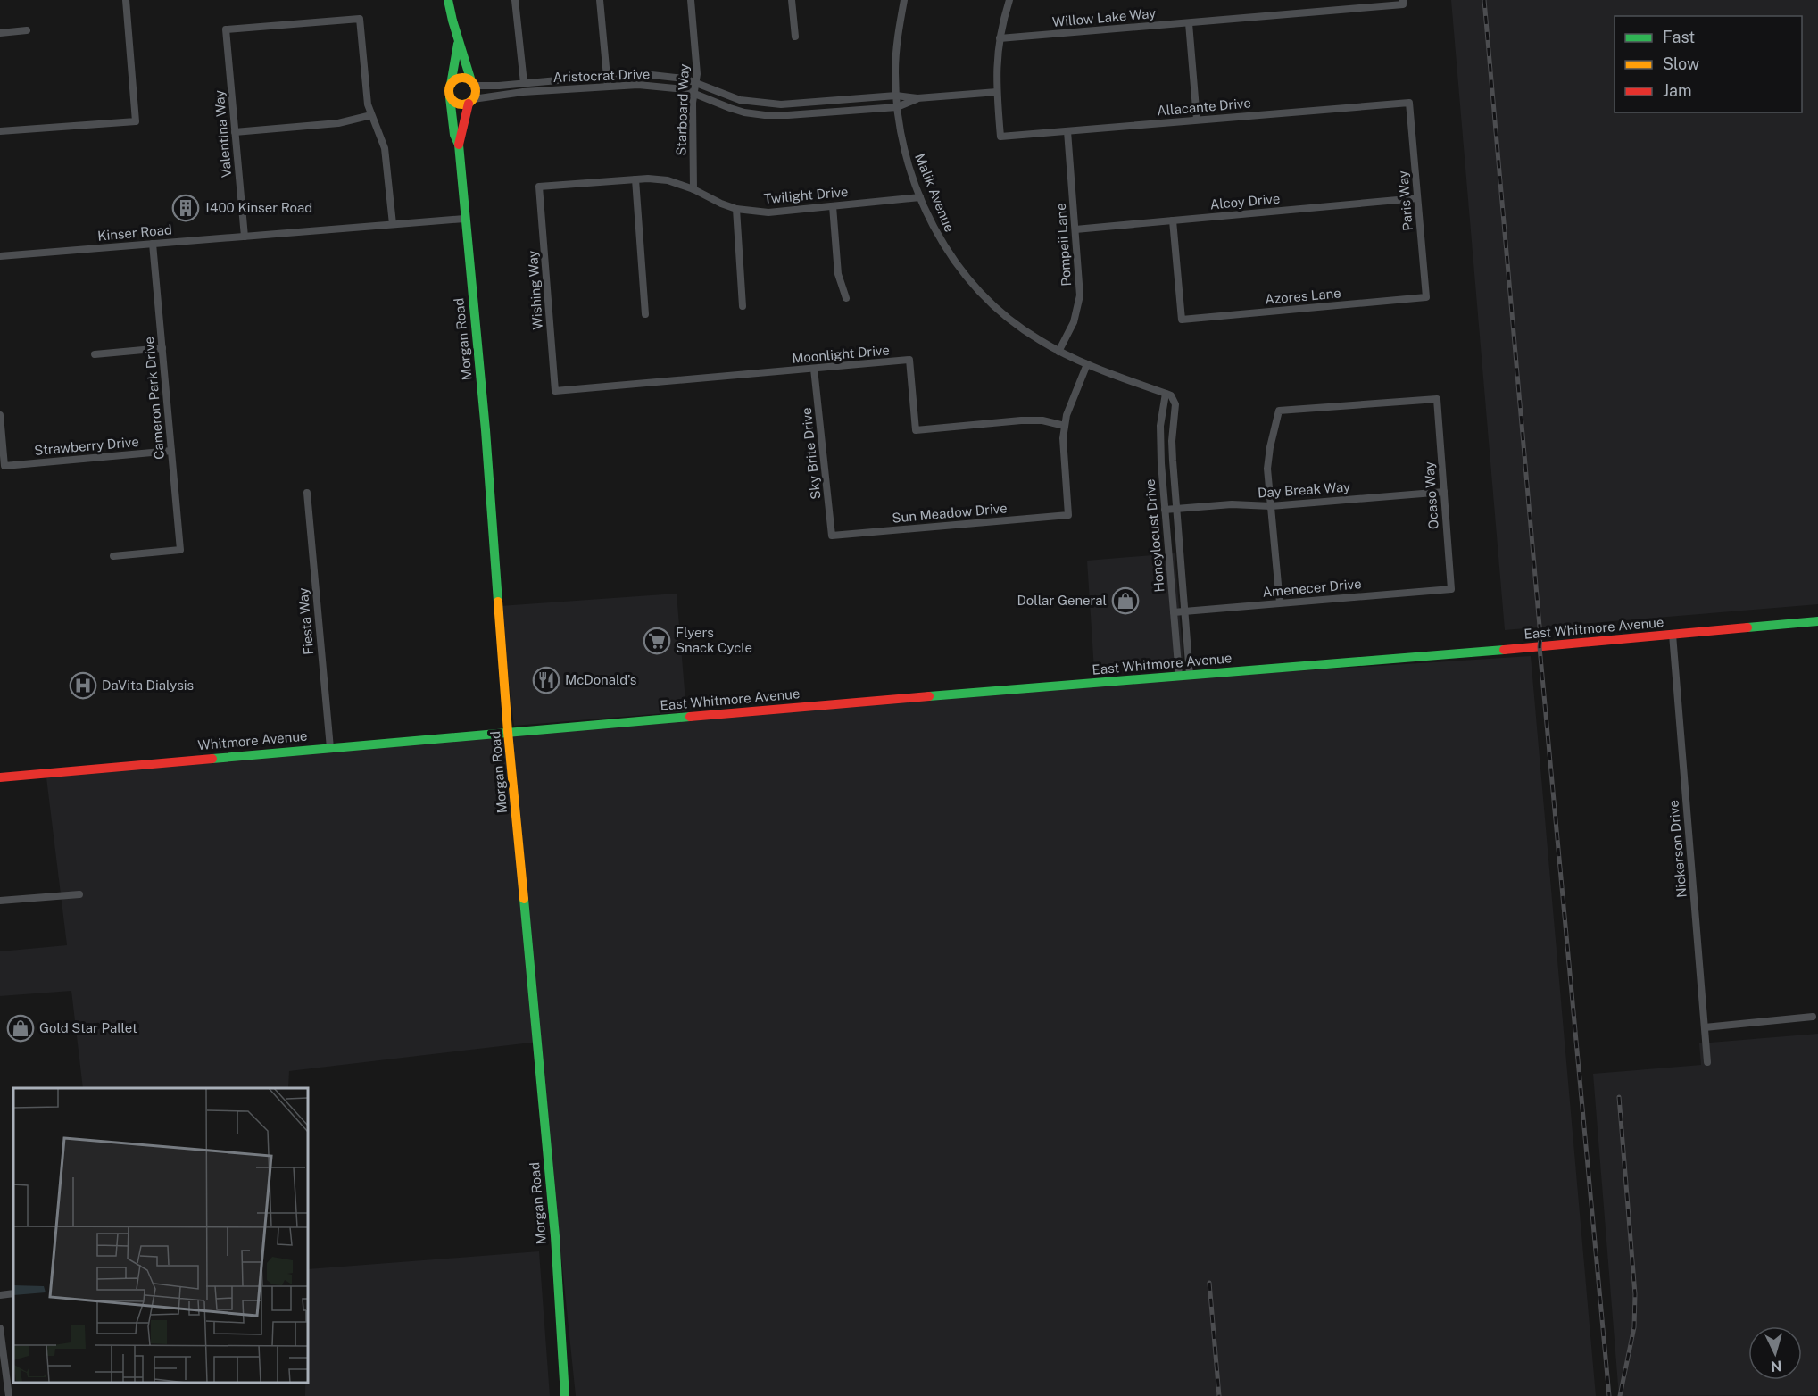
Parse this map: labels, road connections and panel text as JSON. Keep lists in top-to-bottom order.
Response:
{
  "streets": {
    "main road": ["Morgan Road", "East Whitmore Avenue", "Whitmore Avenue"],
    "street": [
      "Willow Lake Way",
      "Aristocrat Drive",
      "Allacante Drive",
      "Starboard Way",
      "Valentina Way",
      "Malik Avenue",
      "Twilight Drive",
      "Paris Way",
      "Alcoy Drive",
      "Kinser Road",
      "Pompeii Lane",
      "Wishing Way",
      "Azores Lane",
      "Moonlight Drive",
      "Cameron Park Drive",
      "Strawberry Drive",
      "Sky Brite Drive",
      "Day Break Way",
      "Ocaso Way",
      "Sun Meadow Drive",
      "Honeylocust Drive",
      "Amenecer Drive",
      "Fiesta Way",
      "Nickerson Drive"
    ]
  },
  "crossings": [
    ["Aristocrat Drive", "Allacante Drive"],
    ["Aristocrat Drive", "Starboard Way"],
    ["Aristocrat Drive", "Malik Avenue"],
    ["Aristocrat Drive", "Morgan Road"],
    ["Allacante Drive", "Paris Way"],
    ["Allacante Drive", "Pompeii Lane"],
    ["Starboard Way", "Twilight Drive"],
    ["Valentina Way", "Kinser Road"],
    ["Malik Avenue", "Twilight Drive"],
    ["Malik Avenue", "Pompeii Lane"],
    ["Malik Avenue", "Honeylocust Drive"],
    ["Twilight Drive", "Wishing Way"],
    ["Paris Way", "Alcoy Drive"],
    ["Paris Way", "Azores Lane"],
    ["Alcoy Drive", "Pompeii Lane"],
    ["Alcoy Drive", "Azores Lane"],
    ["Kinser Road", "Morgan Road"],
    ["Kinser Road", "Cameron Park Drive"],
    ["Wishing Way", "Moonlight Drive"],
    ["Morgan Road", "East Whitmore Avenue"],
    ["Morgan Road", "Whitmore Avenue"],
    ["Moonlight Drive", "Sky Brite Drive"],
    ["Moonlight Drive", "Sun Meadow Drive"],
    ["Cameron Park Drive", "Strawberry Drive"],
    ["Sky Brite Drive", "Sun Meadow Drive"],
    ["Day Break Way", "Ocaso Way"],
    ["Day Break Way", "Honeylocust Drive"],
    ["Ocaso Way", "Amenecer Drive"],
    ["Honeylocust Drive", "Amenecer Drive"],
    ["Honeylocust Drive", "East Whitmore Avenue"],
    ["Fiesta Way", "Whitmore Avenue"],
    ["East Whitmore Avenue", "Whitmore Avenue"],
    ["East Whitmore Avenue", "Nickerson Drive"]
  ],
  "places": {
    "building": ["1400 Kinser Road"],
    "shop": ["Dollar General", "Gold Star Pallet"],
    "supermarket": ["Flyers Snack Cycle"],
    "restaurant": ["McDonald's"],
    "hospital": ["DaVita Dialysis"]
  },
  "legend": ["Fast", "Slow", "Jam"],
  "north": "bottom"
}
